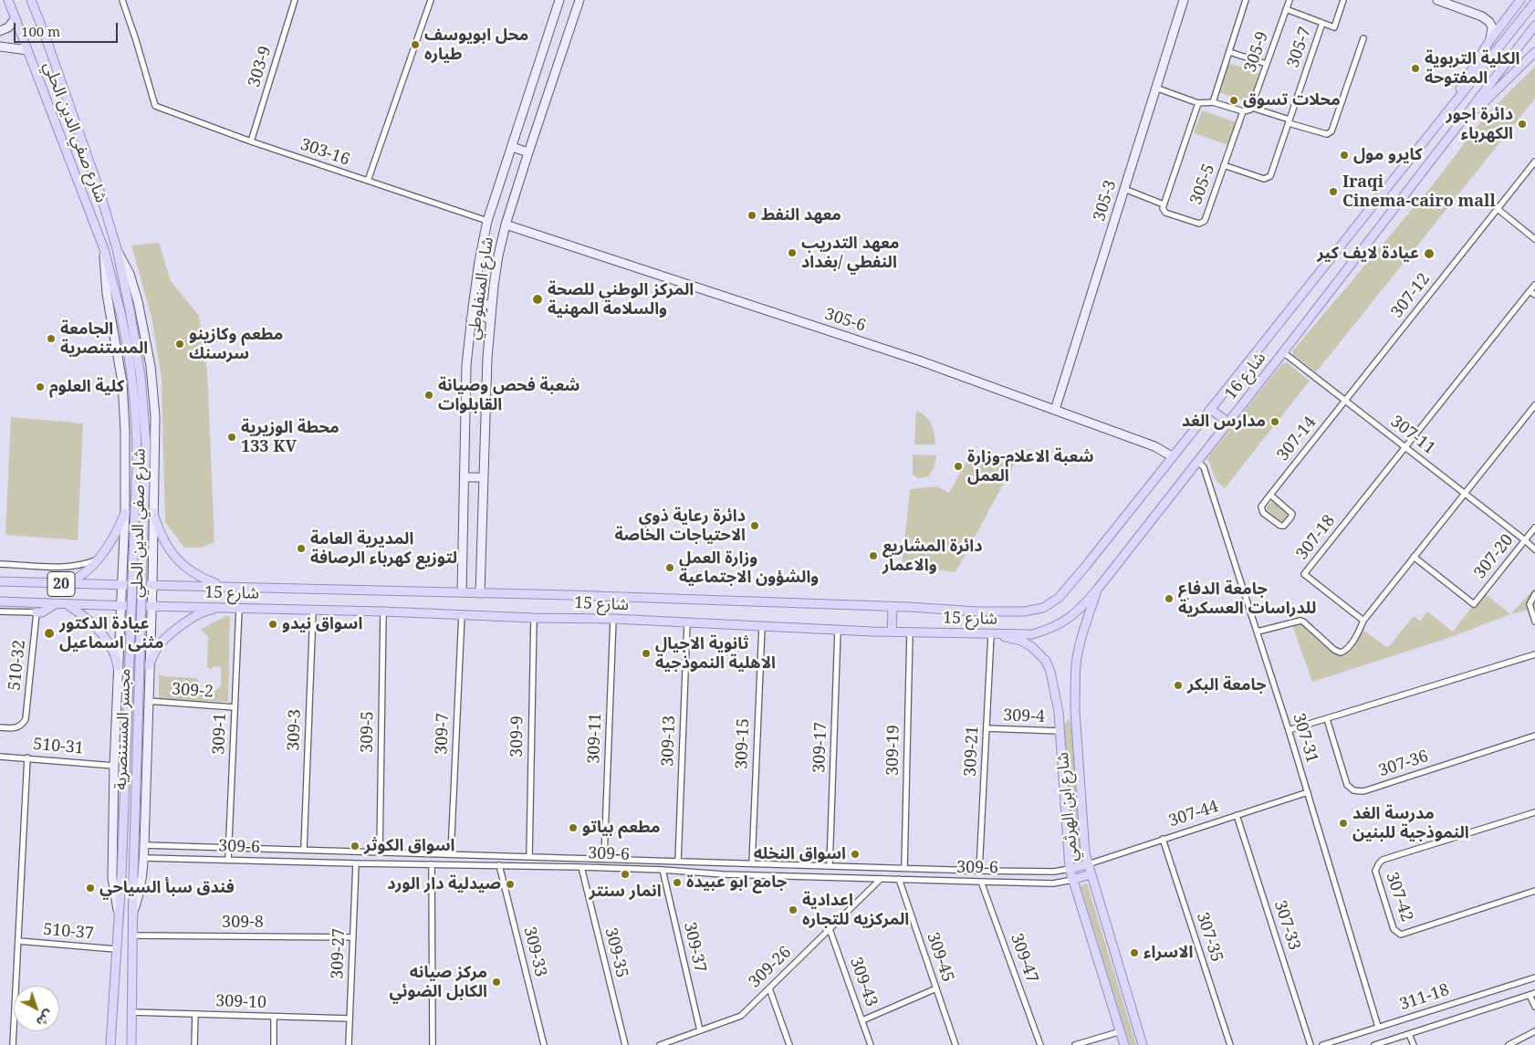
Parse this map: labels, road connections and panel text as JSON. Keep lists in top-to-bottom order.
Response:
{
  "streets": {
    "main road": [
      "شارع صفي الدين الحلي",
      "شارع 16",
      "20",
      "شارع 15",
      "مجسر المستنصرية",
      "شارع ابن الهرثمي"
    ],
    "street": [
      "305-7",
      "305-9",
      "303-9",
      "303-16",
      "305-5",
      "305-3",
      "شارع المنفلوطي",
      "307-12",
      "305-6",
      "307-11",
      "307-14",
      "307-18",
      "307-20",
      "510-32",
      "309-2",
      "309-4",
      "309-3",
      "309-5",
      "309-1",
      "309-7",
      "309-9",
      "309-11",
      "307-31",
      "309-13",
      "309-15",
      "510-31",
      "309-17",
      "309-19",
      "309-21",
      "307-36",
      "307-44",
      "309-6",
      "307-42",
      "309-8",
      "307-33",
      "510-37",
      "307-35",
      "309-37",
      "309-33",
      "309-35",
      "309-27",
      "309-45",
      "309-47",
      "309-26",
      "309-43",
      "311-18",
      "309-10"
    ]
  },
  "crossings": [
    ["305-7", "305-5"],
    ["305-9", "305-5"],
    ["303-9", "303-16"],
    ["شارع صفي الدين الحلي", "20"],
    ["شارع صفي الدين الحلي", "شارع 15"],
    ["شارع صفي الدين الحلي", "309-2"],
    ["شارع صفي الدين الحلي", "مجسر المستنصرية"],
    ["شارع صفي الدين الحلي", "510-31"],
    ["شارع صفي الدين الحلي", "309-6"],
    ["شارع صفي الدين الحلي", "309-8"],
    ["شارع صفي الدين الحلي", "510-37"],
    ["شارع صفي الدين الحلي", "309-10"],
    ["303-16", "شارع المنفلوطي"],
    ["305-3", "305-6"],
    ["شارع المنفلوطي", "305-6"],
    ["شارع المنفلوطي", "شارع 15"],
    ["307-12", "307-11"],
    ["307-12", "307-14"],
    ["305-6", "شارع 16"],
    ["شارع 16", "307-11"],
    ["شارع 16", "شارع 15"],
    ["شارع 16", "307-31"],
    ["شارع 16", "شارع ابن الهرثمي"],
    ["307-11", "307-14"],
    ["307-11", "307-18"],
    ["307-11", "307-20"],
    ["شارع 15", "309-3"],
    ["شارع 15", "309-5"],
    ["شارع 15", "309-1"],
    ["شارع 15", "309-7"],
    ["شارع 15", "309-9"],
    ["شارع 15", "309-11"],
    ["شارع 15", "309-13"],
    ["شارع 15", "309-15"],
    ["شارع 15", "309-17"],
    ["شارع 15", "309-19"],
    ["شارع 15", "309-21"],
    ["شارع 15", "شارع ابن الهرثمي"],
    ["309-2", "309-1"],
    ["309-4", "309-21"],
    ["309-4", "شارع ابن الهرثمي"],
    ["309-3", "309-6"],
    ["309-5", "309-6"],
    ["309-1", "309-6"],
    ["309-7", "309-6"],
    ["309-9", "309-6"],
    ["309-11", "309-6"],
    ["307-31", "307-44"],
    ["307-31", "311-18"],
    ["309-13", "309-6"],
    ["309-15", "309-6"],
    ["309-17", "309-6"],
    ["309-19", "309-6"],
    ["309-21", "شارع ابن الهرثمي"],
    ["309-21", "309-6"],
    ["شارع ابن الهرثمي", "307-44"],
    ["شارع ابن الهرثمي", "309-6"],
    ["307-44", "307-33"],
    ["307-44", "307-35"],
    ["309-6", "309-37"],
    ["309-6", "309-33"],
    ["309-6", "309-35"],
    ["309-6", "309-27"],
    ["309-6", "309-45"],
    ["309-6", "309-47"],
    ["309-6", "309-26"],
    ["309-8", "309-27"],
    ["309-37", "309-26"],
    ["309-27", "309-10"],
    ["309-26", "309-43"]
  ],
  "places": [
    "محل ابويوسف طياره",
    "الكلية التربوية المفتوحة",
    "محلات تسوق",
    "دائرة اجور الكهرباء",
    "كايرو مول",
    "Iraqi Cinema-cairo mall",
    "معهد النفط",
    "معهد التدريب النفطي /بغداد",
    "عيادة لايف كير",
    "المركز الوطني للصحة والسلامة المهنية",
    "الجامعة المستنصرية",
    "مطعم وكازينو سرسنك",
    "كلية العلوم",
    "شعبة فحص وصيانة القابلوات",
    "مدارس الغد",
    "محطة الوزيرية 133 KV",
    "شعبة الاعلام-وزارة العمل",
    "دائرة رعاية ذوي الاحتياجات الخاصة",
    "المديرية العامة لتوزيع كهرباء الرصافة",
    "دائرة المشاريع والاعمار",
    "وزارة العمل والشؤون الاجتماعية",
    "جامعة الدفاع للدراسات العسكرية",
    "اسواق نيدو",
    "عيادة الدكتور مثنى اسماعيل",
    "ثانوية الاجيال الاهلية النموذجية",
    "جامعة البكر",
    "مدرسة الغد النموذجية للبنين",
    "مطعم بياتو",
    "اسواق الكوثر",
    "اسواق النخله",
    "انمار سنتر",
    "جامع ابو عبيدة",
    "صيدلية دار الورد",
    "فندق سبأ السياحي",
    "اعدادية المركزيه للتجاره",
    "اﻻسراء",
    "مركز صيانه الكابل الضوئي"
  ],
  "scale_bar": "100 m",
  "north": "bottom right"
}
